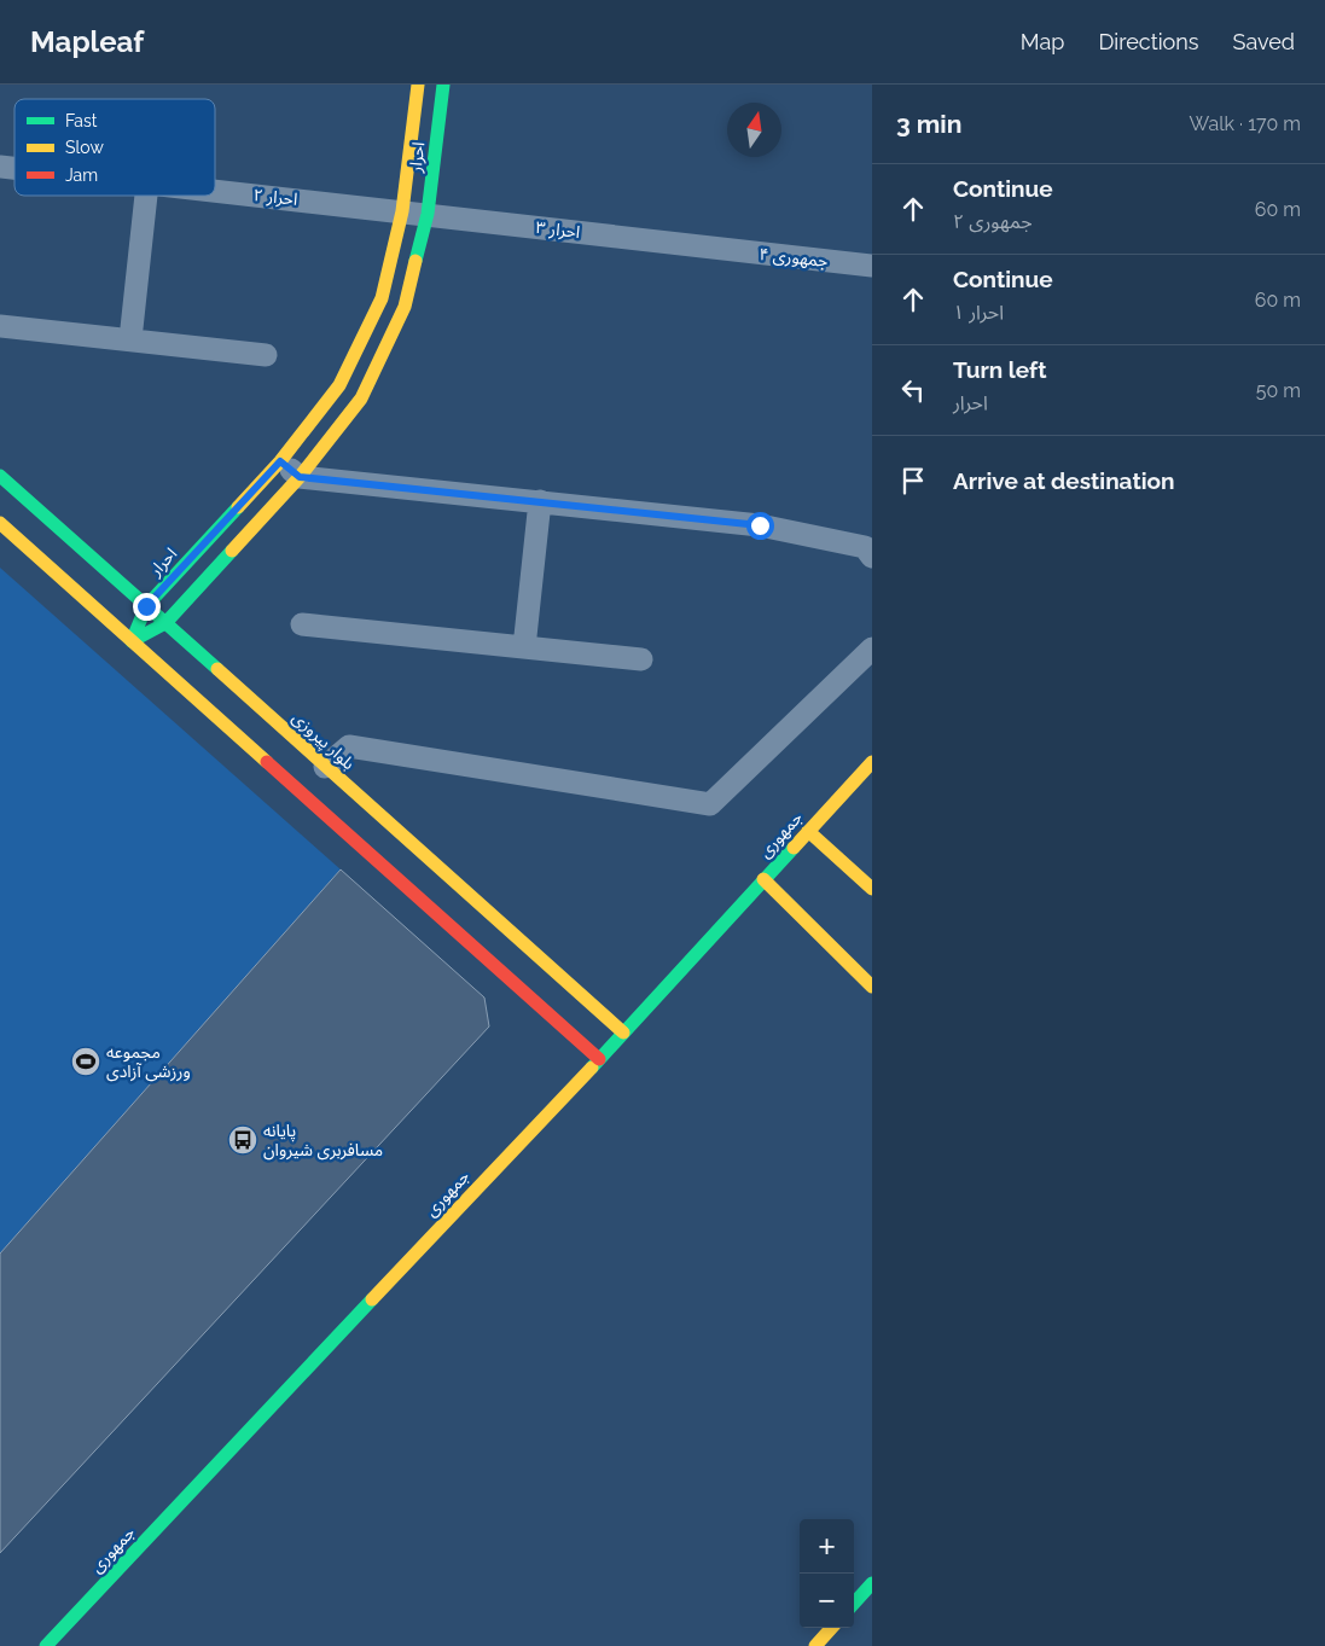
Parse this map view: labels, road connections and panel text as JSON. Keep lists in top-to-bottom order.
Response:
{
  "streets": {
    "main road": ["احرار", "بلوار پیروزی", "جمهوری"],
    "street": ["احرار ۲", "احرار ۳", "جمهوری ۴"]
  },
  "crossings": [
    ["احرار", "احرار ۲"],
    ["احرار", "احرار ۳"],
    ["احرار", "بلوار پیروزی"],
    ["احرار ۲", "احرار ۳"],
    ["احرار ۳", "جمهوری ۴"],
    ["بلوار پیروزی", "جمهوری"]
  ],
  "places": {
    "sports": ["مجموعه ورزشی آزادی"],
    "bus stop": ["پایانه مسافربری شیروان"]
  },
  "legend": ["Fast", "Slow", "Jam"],
  "north": "top",
  "page": {
    "header": "Mapleaf",
    "nav": ["Map", "Directions", "Saved"],
    "heading": ["3 min", "Walk · 170 m"],
    "list": [
      ["Continue", "جمهوری ۲", "60 m"],
      ["Continue", "احرار ۱", "60 m"],
      ["Turn left", "احرار", "50 m"],
      "Arrive at destination"
    ],
    "map_buttons": ["+", "−"]
  }
}
